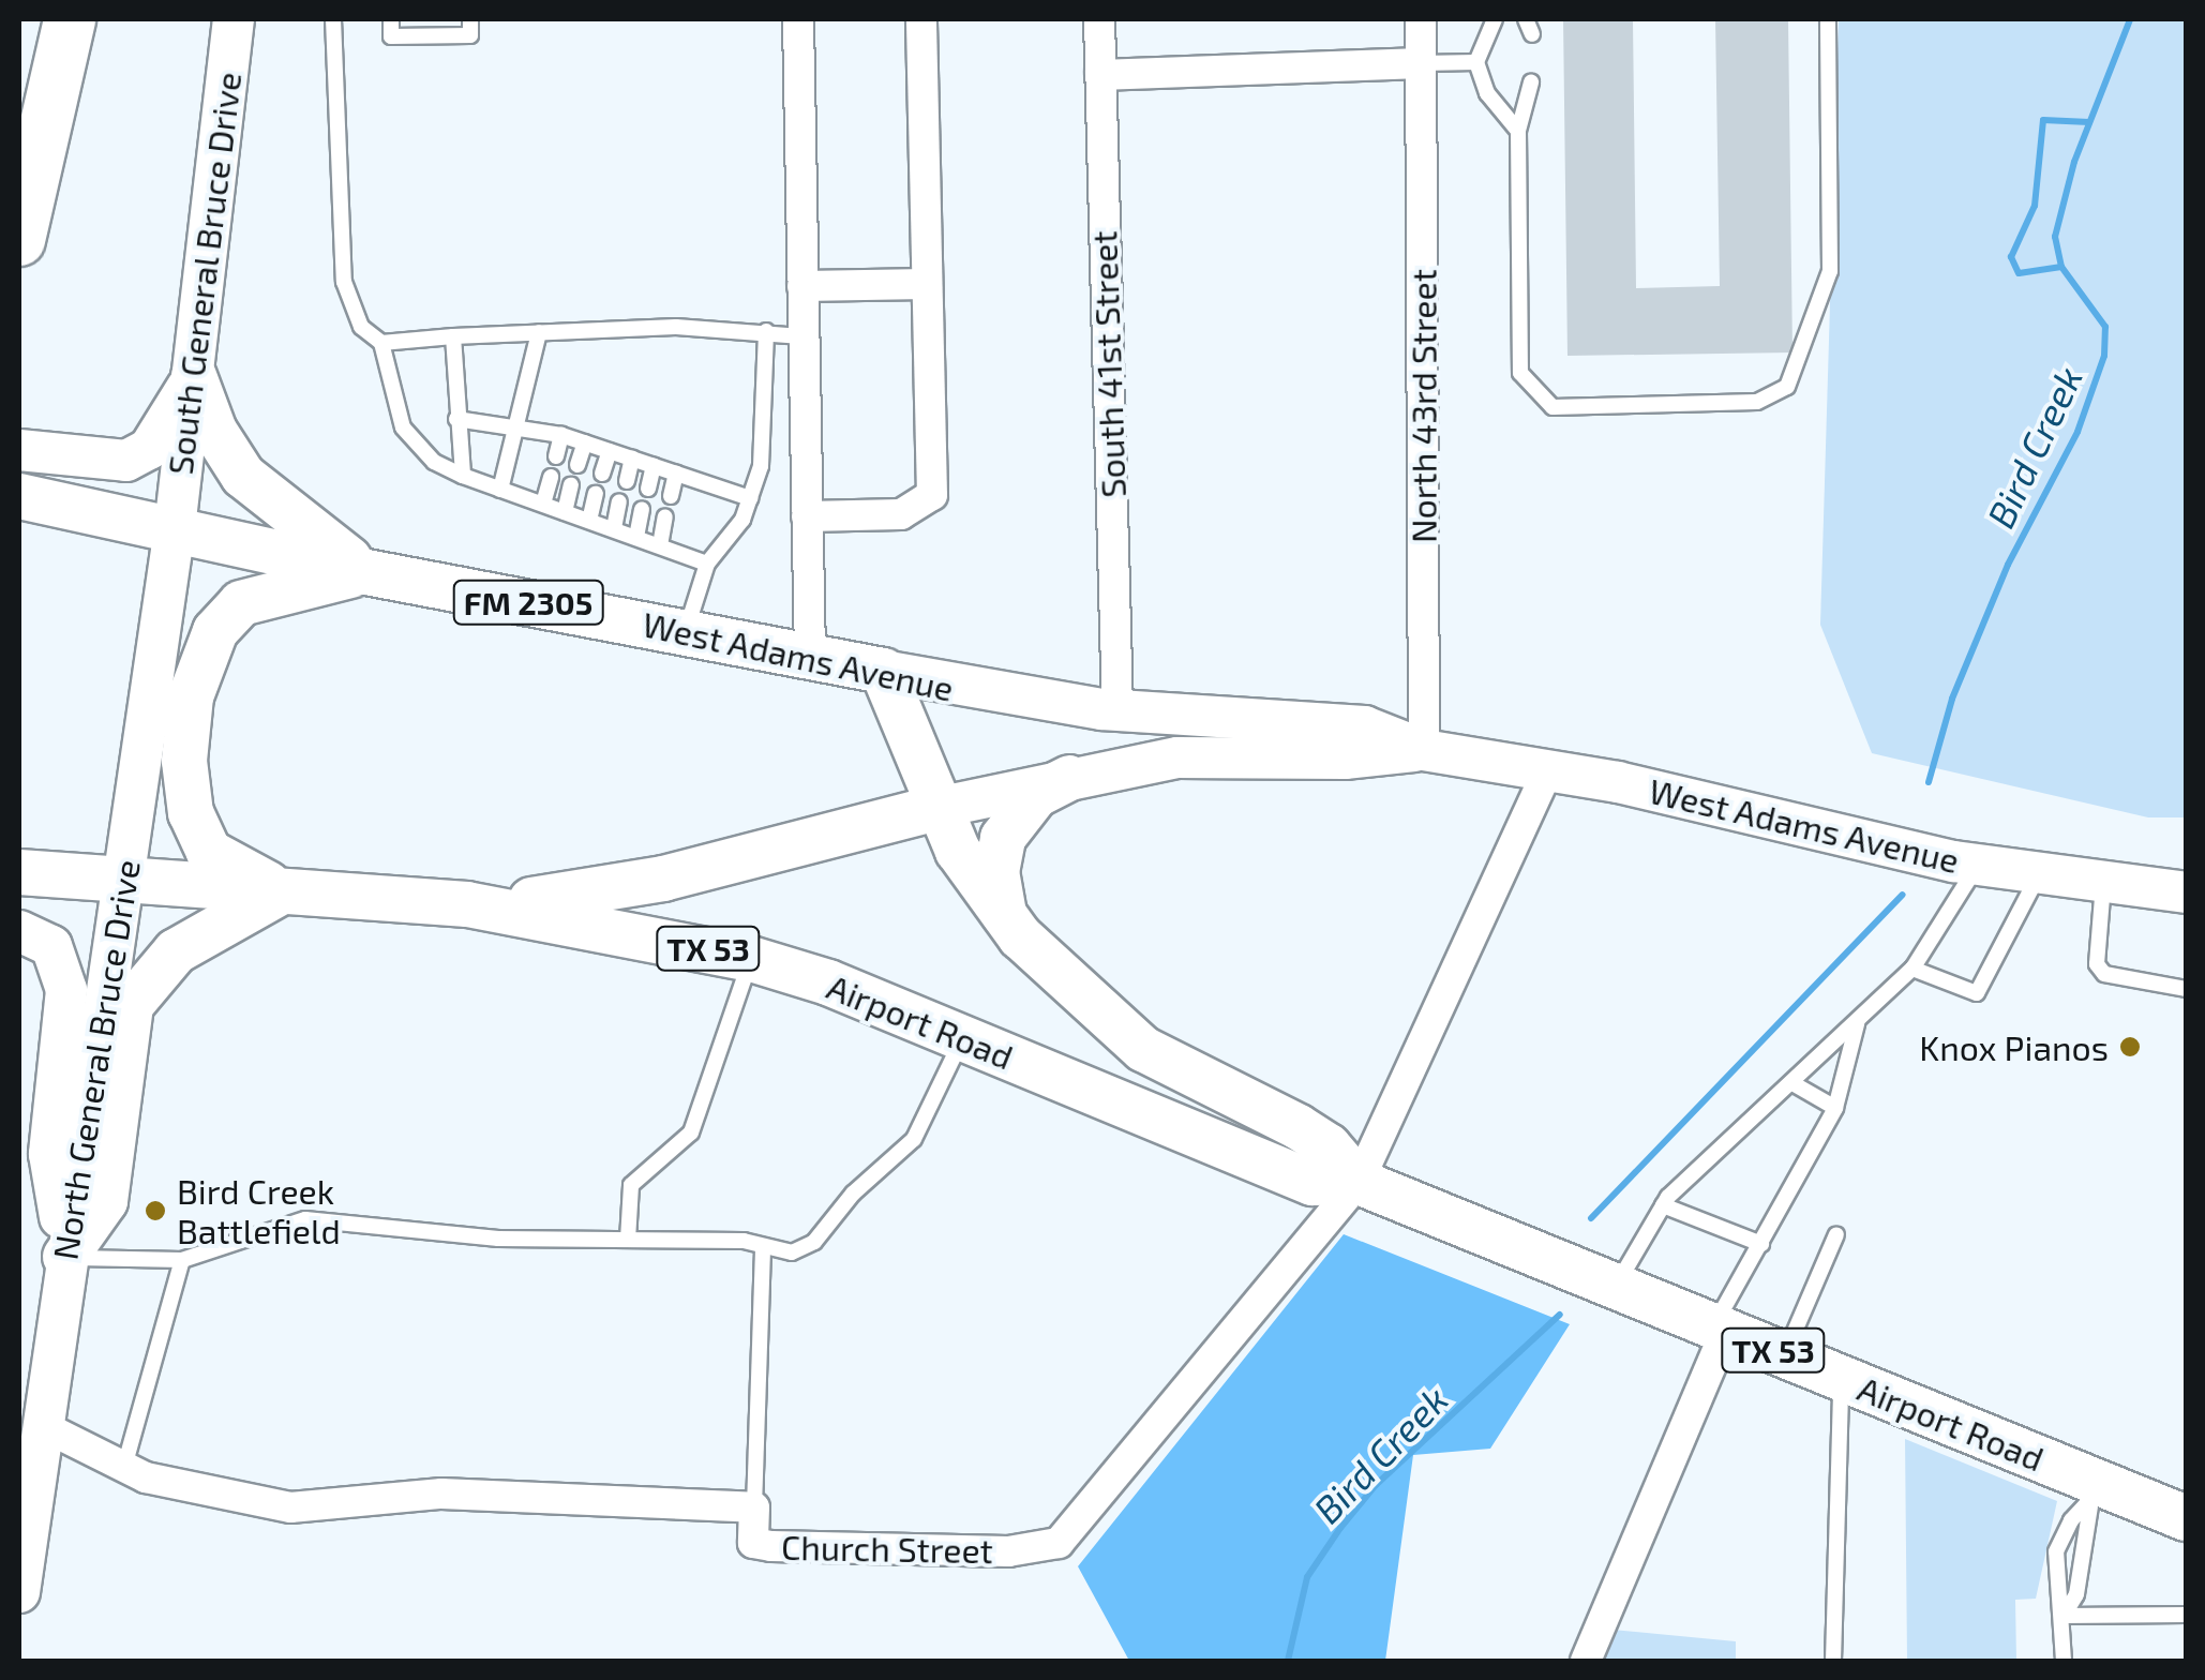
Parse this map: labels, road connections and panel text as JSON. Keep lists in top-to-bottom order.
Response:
{
  "streets": {
    "main road": [
      "South General Bruce Drive",
      "FM 2305",
      "West Adams Avenue",
      "TX 53",
      "Airport Road",
      "North General Bruce Drive"
    ],
    "street": ["South 41st Street", "North 43rd Street", "Church Street"]
  },
  "crossings": [
    ["South General Bruce Drive", "West Adams Avenue"],
    ["South General Bruce Drive", "North General Bruce Drive"],
    ["South 41st Street", "West Adams Avenue"],
    ["North 43rd Street", "West Adams Avenue"],
    ["West Adams Avenue", "Airport Road"],
    ["West Adams Avenue", "North General Bruce Drive"],
    ["Airport Road", "North General Bruce Drive"],
    ["Airport Road", "Church Street"],
    ["North General Bruce Drive", "Church Street"]
  ],
  "water": ["Bird Creek"],
  "places": ["Knox Pianos", "Bird Creek Battlefield"]
}
